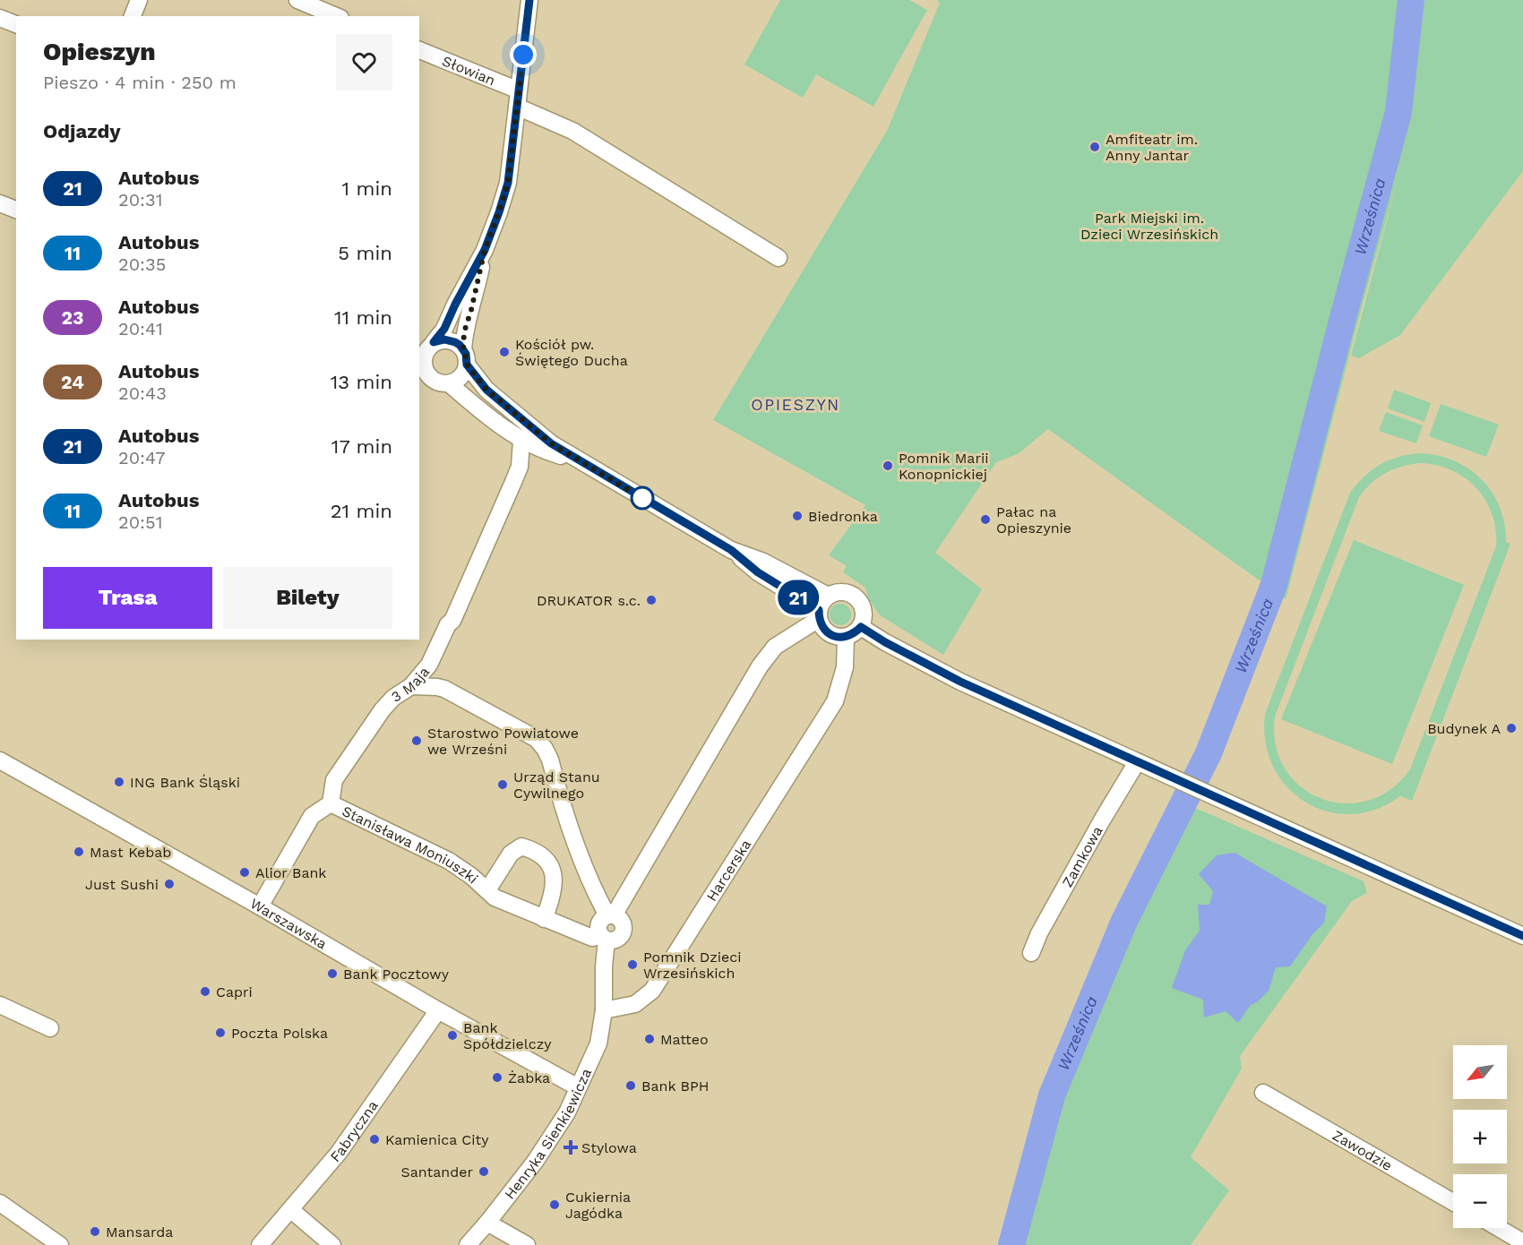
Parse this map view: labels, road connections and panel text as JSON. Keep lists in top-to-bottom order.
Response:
{
  "streets": {
    "street": [
      "Słowian",
      "3 Maja",
      "Stanisława Moniuszki",
      "Zamkowa",
      "Harcerska",
      "Warszawska",
      "Fabryczna",
      "Henryka Sienkiewicza",
      "Zawodzie"
    ]
  },
  "crossings": [
    ["3 Maja", "Stanisława Moniuszki"],
    ["Harcerska", "Henryka Sienkiewicza"],
    ["Warszawska", "Fabryczna"],
    ["Warszawska", "Henryka Sienkiewicza"]
  ],
  "districts": ["OPIESZYN"],
  "water": ["Wrześnica"],
  "parks": ["Park Miejski im. Dzieci Wrzesińskich"],
  "places": {
    "other": [
      "Amfiteatr im. Anny Jantar",
      "Kościół pw. Świętego Ducha",
      "Pomnik Marii Konopnickiej",
      "Biedronka",
      "Pałac na Opieszynie",
      "DRUKATOR s.c.",
      "Budynek A",
      "Starostwo Powiatowe we Wrześni",
      "ING Bank Śląski",
      "Urząd Stanu Cywilnego",
      "Mast Kebab",
      "Alior Bank",
      "Just Sushi",
      "Pomnik Dzieci Wrzesińskich",
      "Bank Pocztowy",
      "Capri",
      "Poczta Polska",
      "Bank Spółdzielczy",
      "Matteo",
      "Żabka",
      "Bank BPH",
      "Kamienica City",
      "Santander",
      "Cukiernia Jagódka",
      "Mansarda"
    ],
    "health": ["Stylowa"]
  },
  "lines": ["bus line 21"],
  "north": "bottom left",
  "page": {
    "on_map": "21",
    "heading": [
      ["Opieszyn", "Pieszo · 4 min · 250 m"],
      "Odjazdy"
    ],
    "list": [
      {
        "mark": "21",
        "name": "Autobus",
        "note": "20:31",
        "value": "1 min"
      },
      {
        "mark": "11",
        "name": "Autobus",
        "note": "20:35",
        "value": "5 min"
      },
      {
        "mark": "23",
        "name": "Autobus",
        "note": "20:41",
        "value": "11 min"
      },
      {
        "mark": "24",
        "name": "Autobus",
        "note": "20:43",
        "value": "13 min"
      },
      {
        "mark": "21",
        "name": "Autobus",
        "note": "20:47",
        "value": "17 min"
      },
      {
        "mark": "11",
        "name": "Autobus",
        "note": "20:51",
        "value": "21 min"
      }
    ],
    "buttons": ["Trasa", "Bilety"],
    "map_buttons": ["+", "−"]
  }
}
